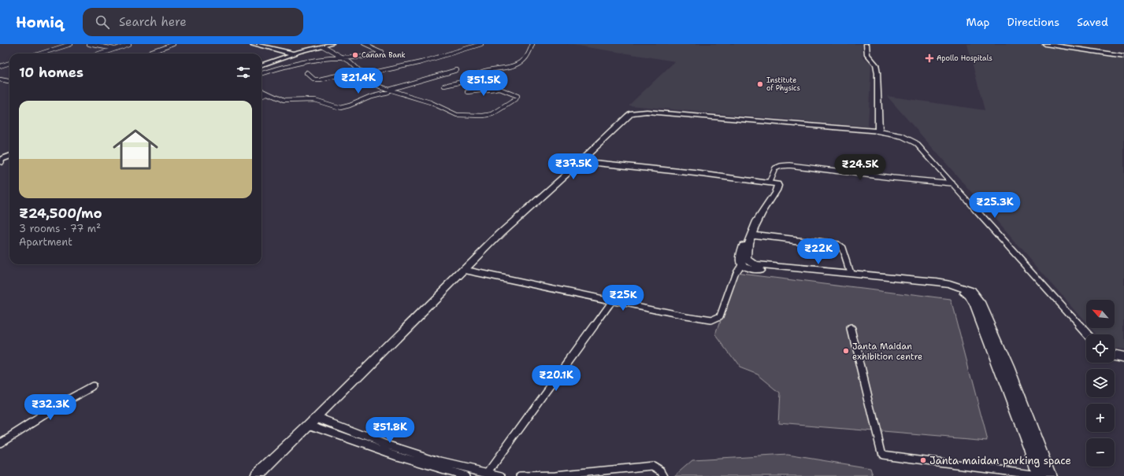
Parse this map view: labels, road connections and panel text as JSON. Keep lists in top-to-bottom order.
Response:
{
  "places": {
    "other": [
      "Canara Bank",
      "Institute of Physics",
      "Janta Maidan exhibition centre",
      "Janta maidan parking space"
    ],
    "health": ["Apollo Hospitals"]
  },
  "north": "top left",
  "page": {
    "header": "Homiq",
    "search": "Search here",
    "nav": ["Map", "Directions", "Saved"],
    "heading": "10 homes",
    "price": [
      "₹21.4K",
      "₹51.5K",
      "₹37.5K",
      "₹24.5K",
      "₹25.3K",
      "₹22K",
      "₹25K",
      "₹20.1K",
      "₹32.3K",
      "₹51.8K"
    ],
    "list": [
      {
        "name": "₹24,500/mo",
        "note": "3 rooms · 77 m² · Apartment"
      }
    ],
    "map_buttons": ["+", "−"]
  }
}
